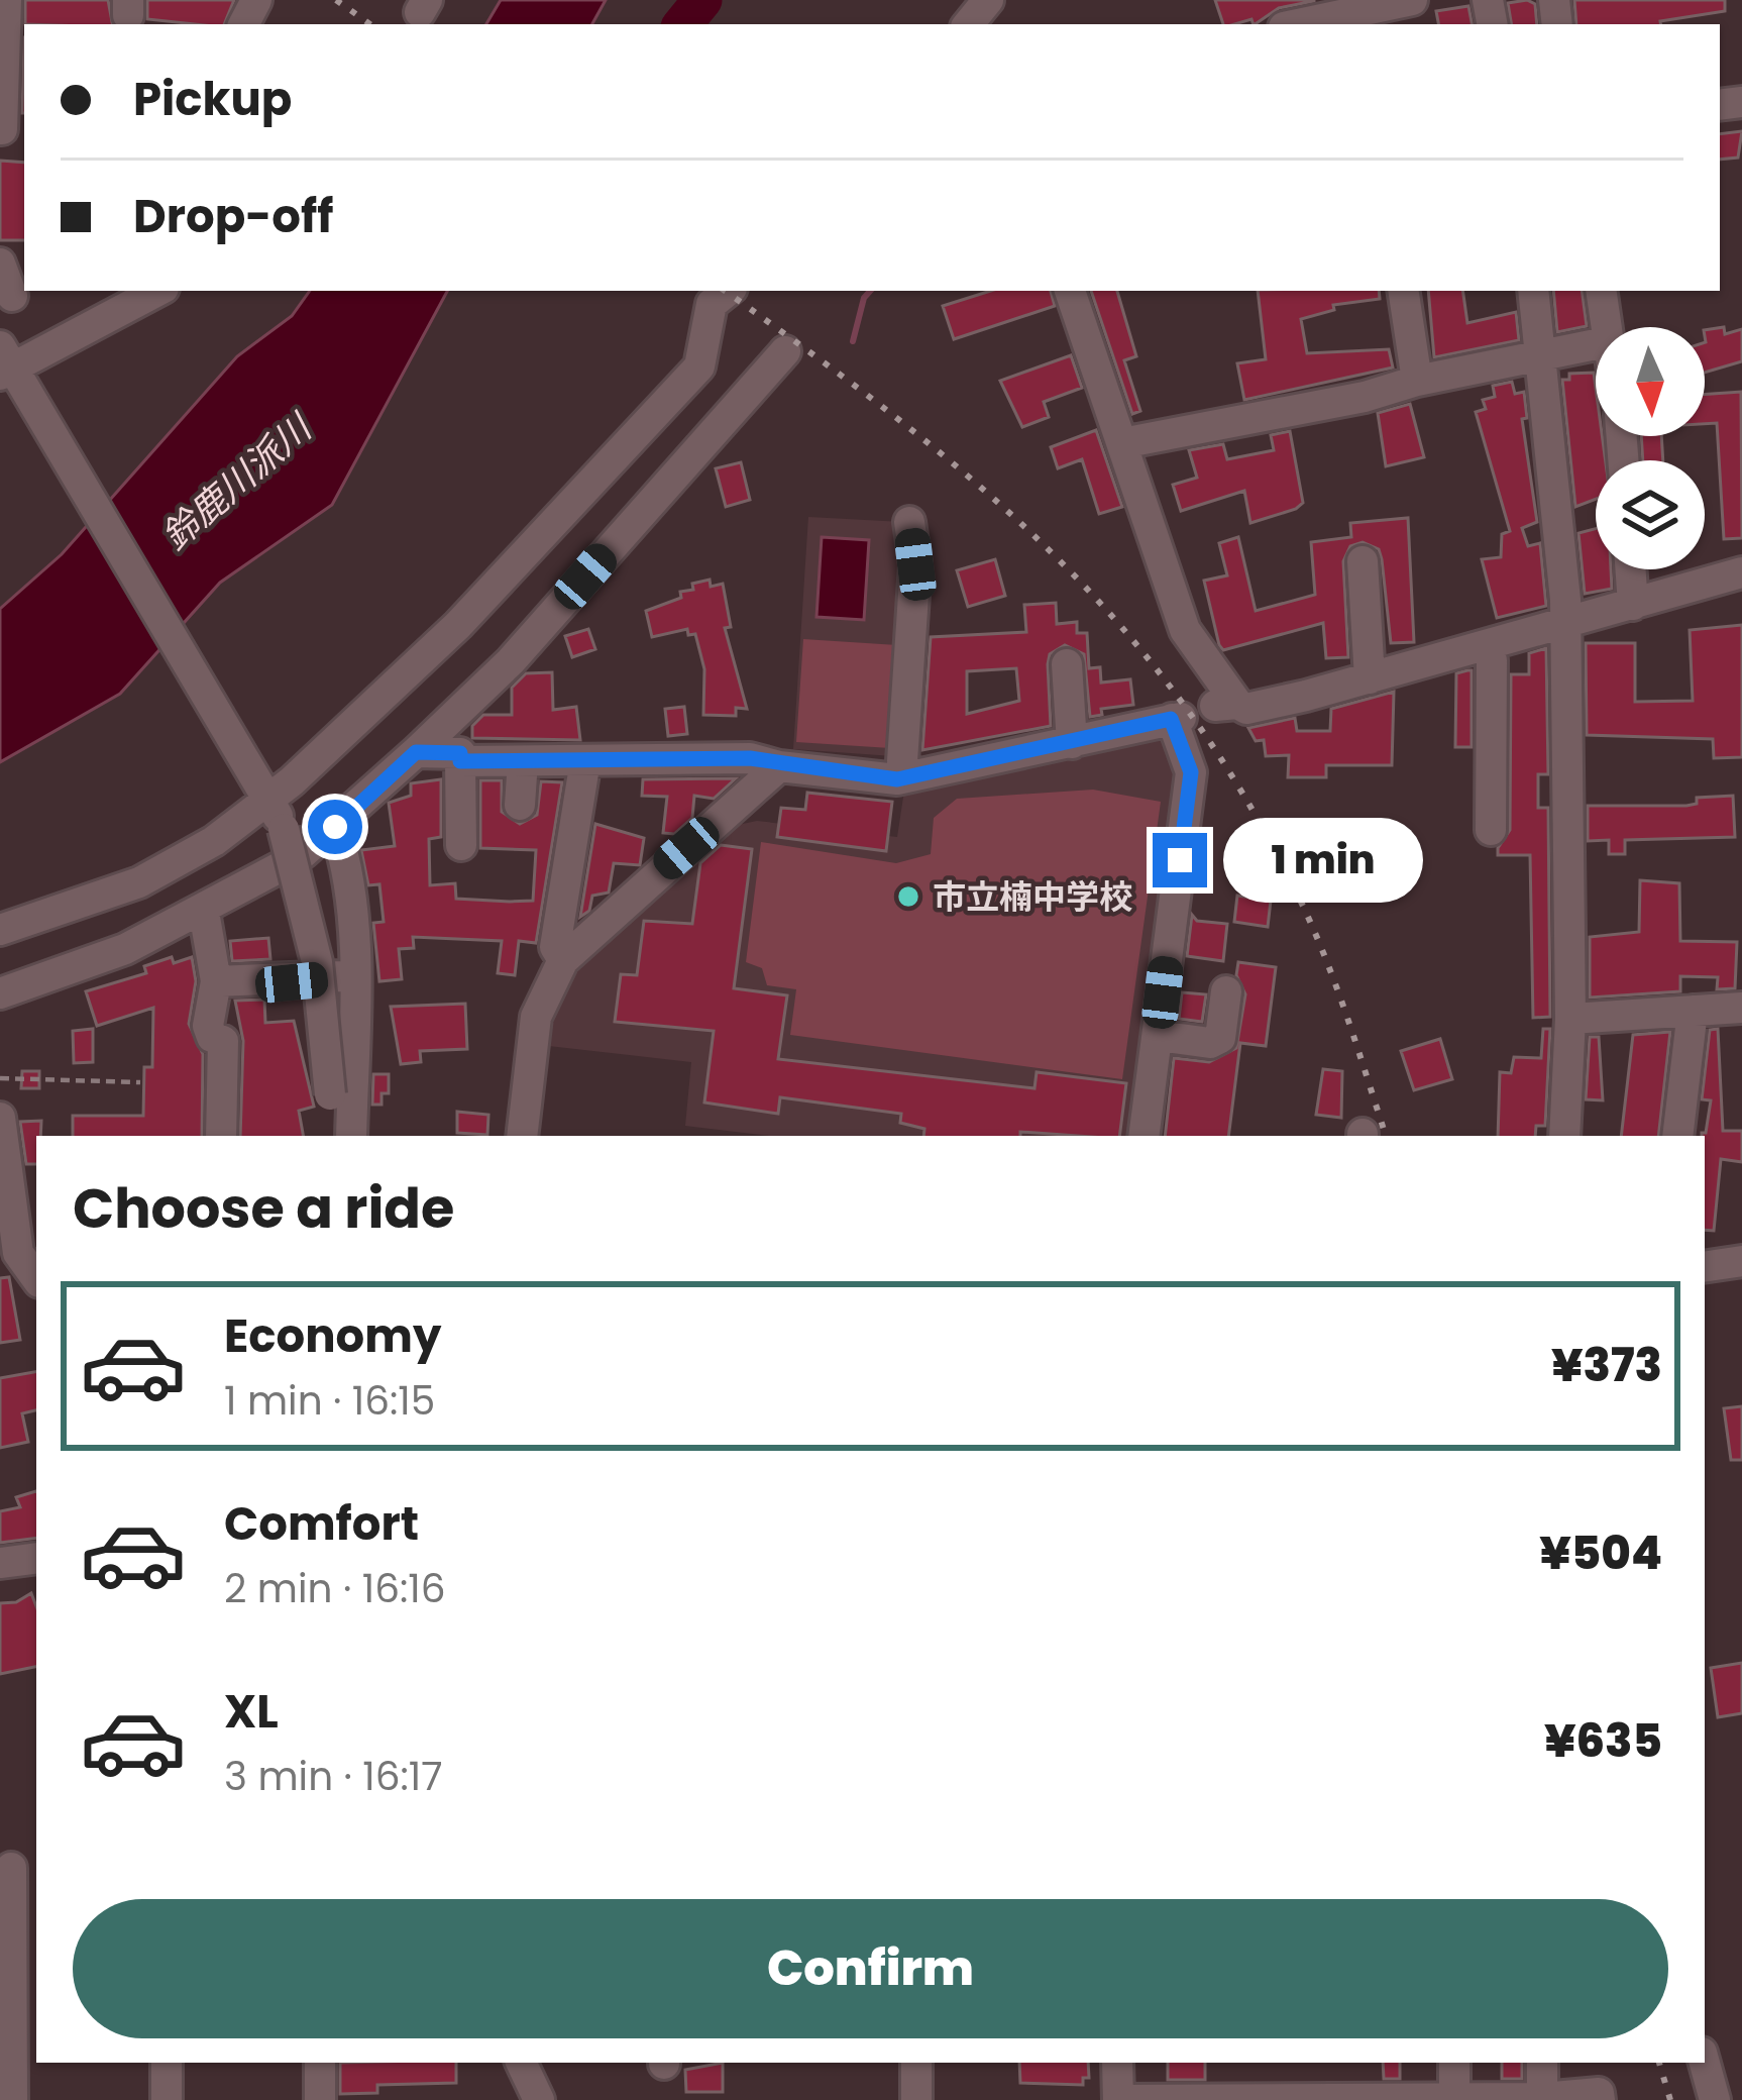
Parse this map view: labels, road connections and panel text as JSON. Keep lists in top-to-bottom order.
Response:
{
  "water": ["鈴鹿川派川"],
  "places": ["市立楠中学校"],
  "north": "bottom",
  "page": {
    "banner": ["Pickup", "Drop-off"],
    "bubble": "1 min",
    "heading": "Choose a ride",
    "list": [
      {
        "name": "Economy",
        "note": "1 min · 16:15",
        "value": "¥373"
      },
      {
        "name": "Comfort",
        "note": "2 min · 16:16",
        "value": "¥504"
      },
      {
        "name": "XL",
        "note": "3 min · 16:17",
        "value": "¥635"
      }
    ],
    "buttons": "Confirm"
  }
}
